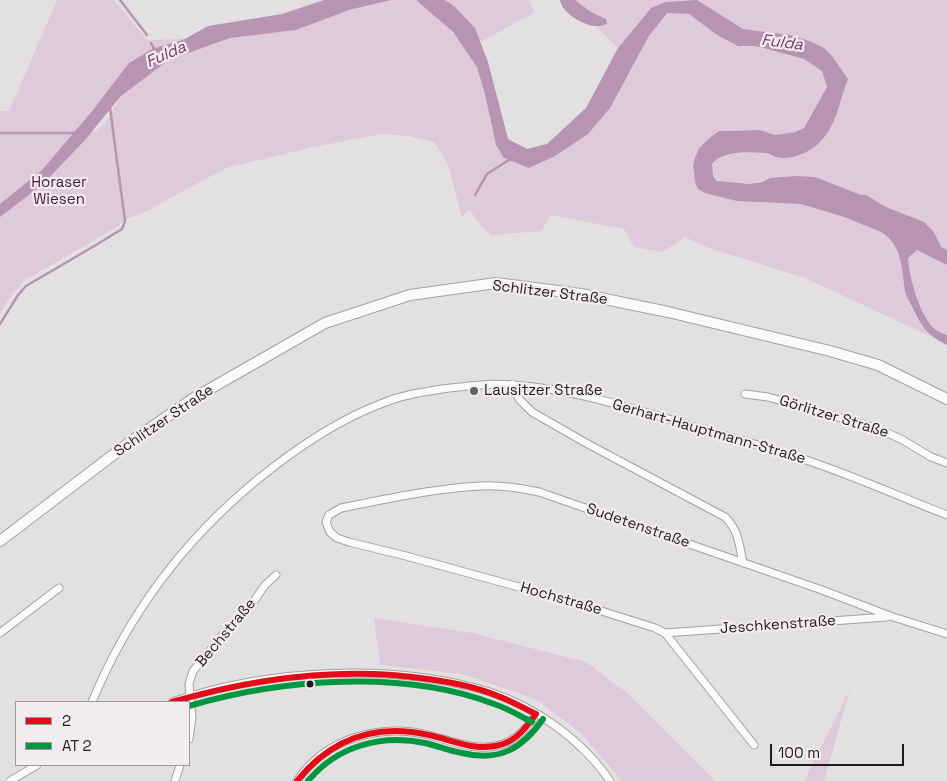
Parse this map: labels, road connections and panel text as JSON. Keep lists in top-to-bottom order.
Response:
{
  "streets": {
    "main road": ["Schlitzer Straße"],
    "street": [
      "Görlitzer Straße",
      "Gerhart-Hauptmann-Straße",
      "Sudetenstraße",
      "Hochstraße",
      "Jeschkenstraße",
      "Bechstraße"
    ]
  },
  "crossings": [
    ["Sudetenstraße", "Hochstraße"],
    ["Sudetenstraße", "Jeschkenstraße"],
    ["Hochstraße", "Jeschkenstraße"]
  ],
  "water": ["Fulda"],
  "parks": ["Horaser Wiesen"],
  "places": ["Lausitzer Straße"],
  "lines": ["transit line 2"],
  "legend": ["2", "AT 2"],
  "scale_bar": "100 m"
}
